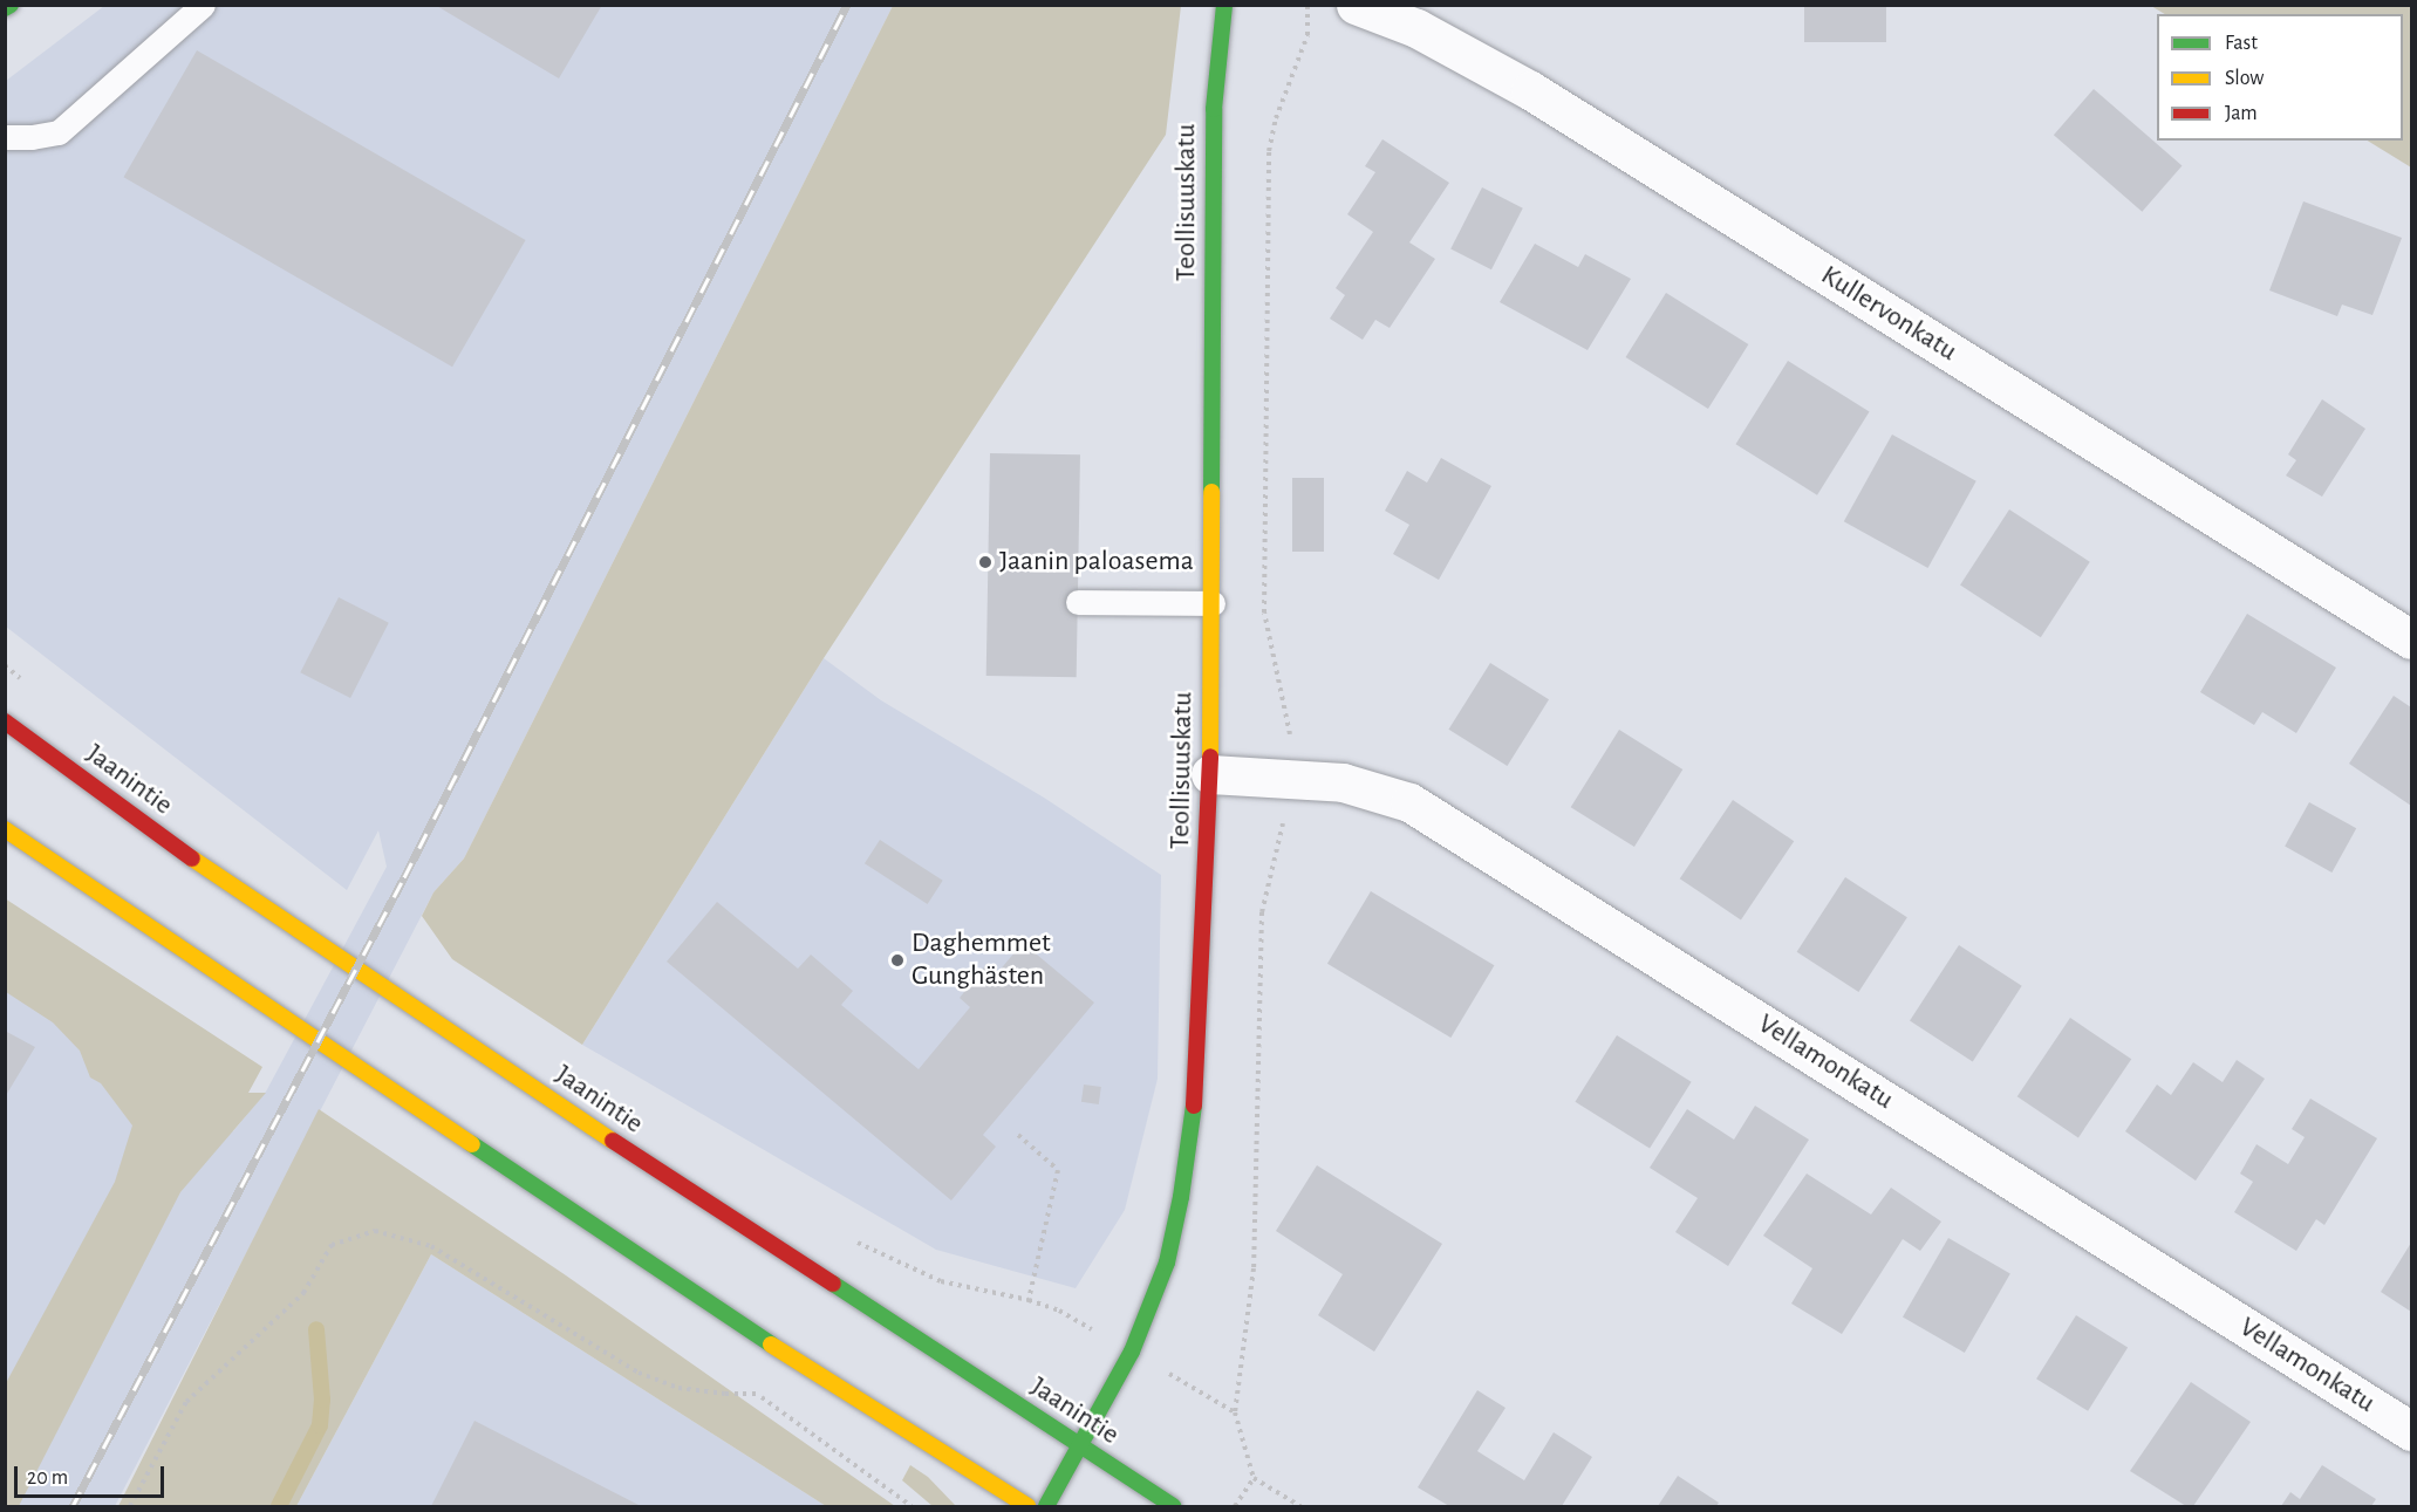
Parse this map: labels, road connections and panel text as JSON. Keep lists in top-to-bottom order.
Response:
{
  "streets": {
    "main road": ["Teollisuuskatu", "Jaanintie"],
    "street": ["Kullervonkatu", "Vellamonkatu"]
  },
  "crossings": [
    ["Teollisuuskatu", "Jaanintie"],
    ["Teollisuuskatu", "Vellamonkatu"]
  ],
  "places": ["Jaanin paloasema", "Daghemmet Gunghästen"],
  "legend": ["Fast", "Slow", "Jam"],
  "scale_bar": "20 m"
}
